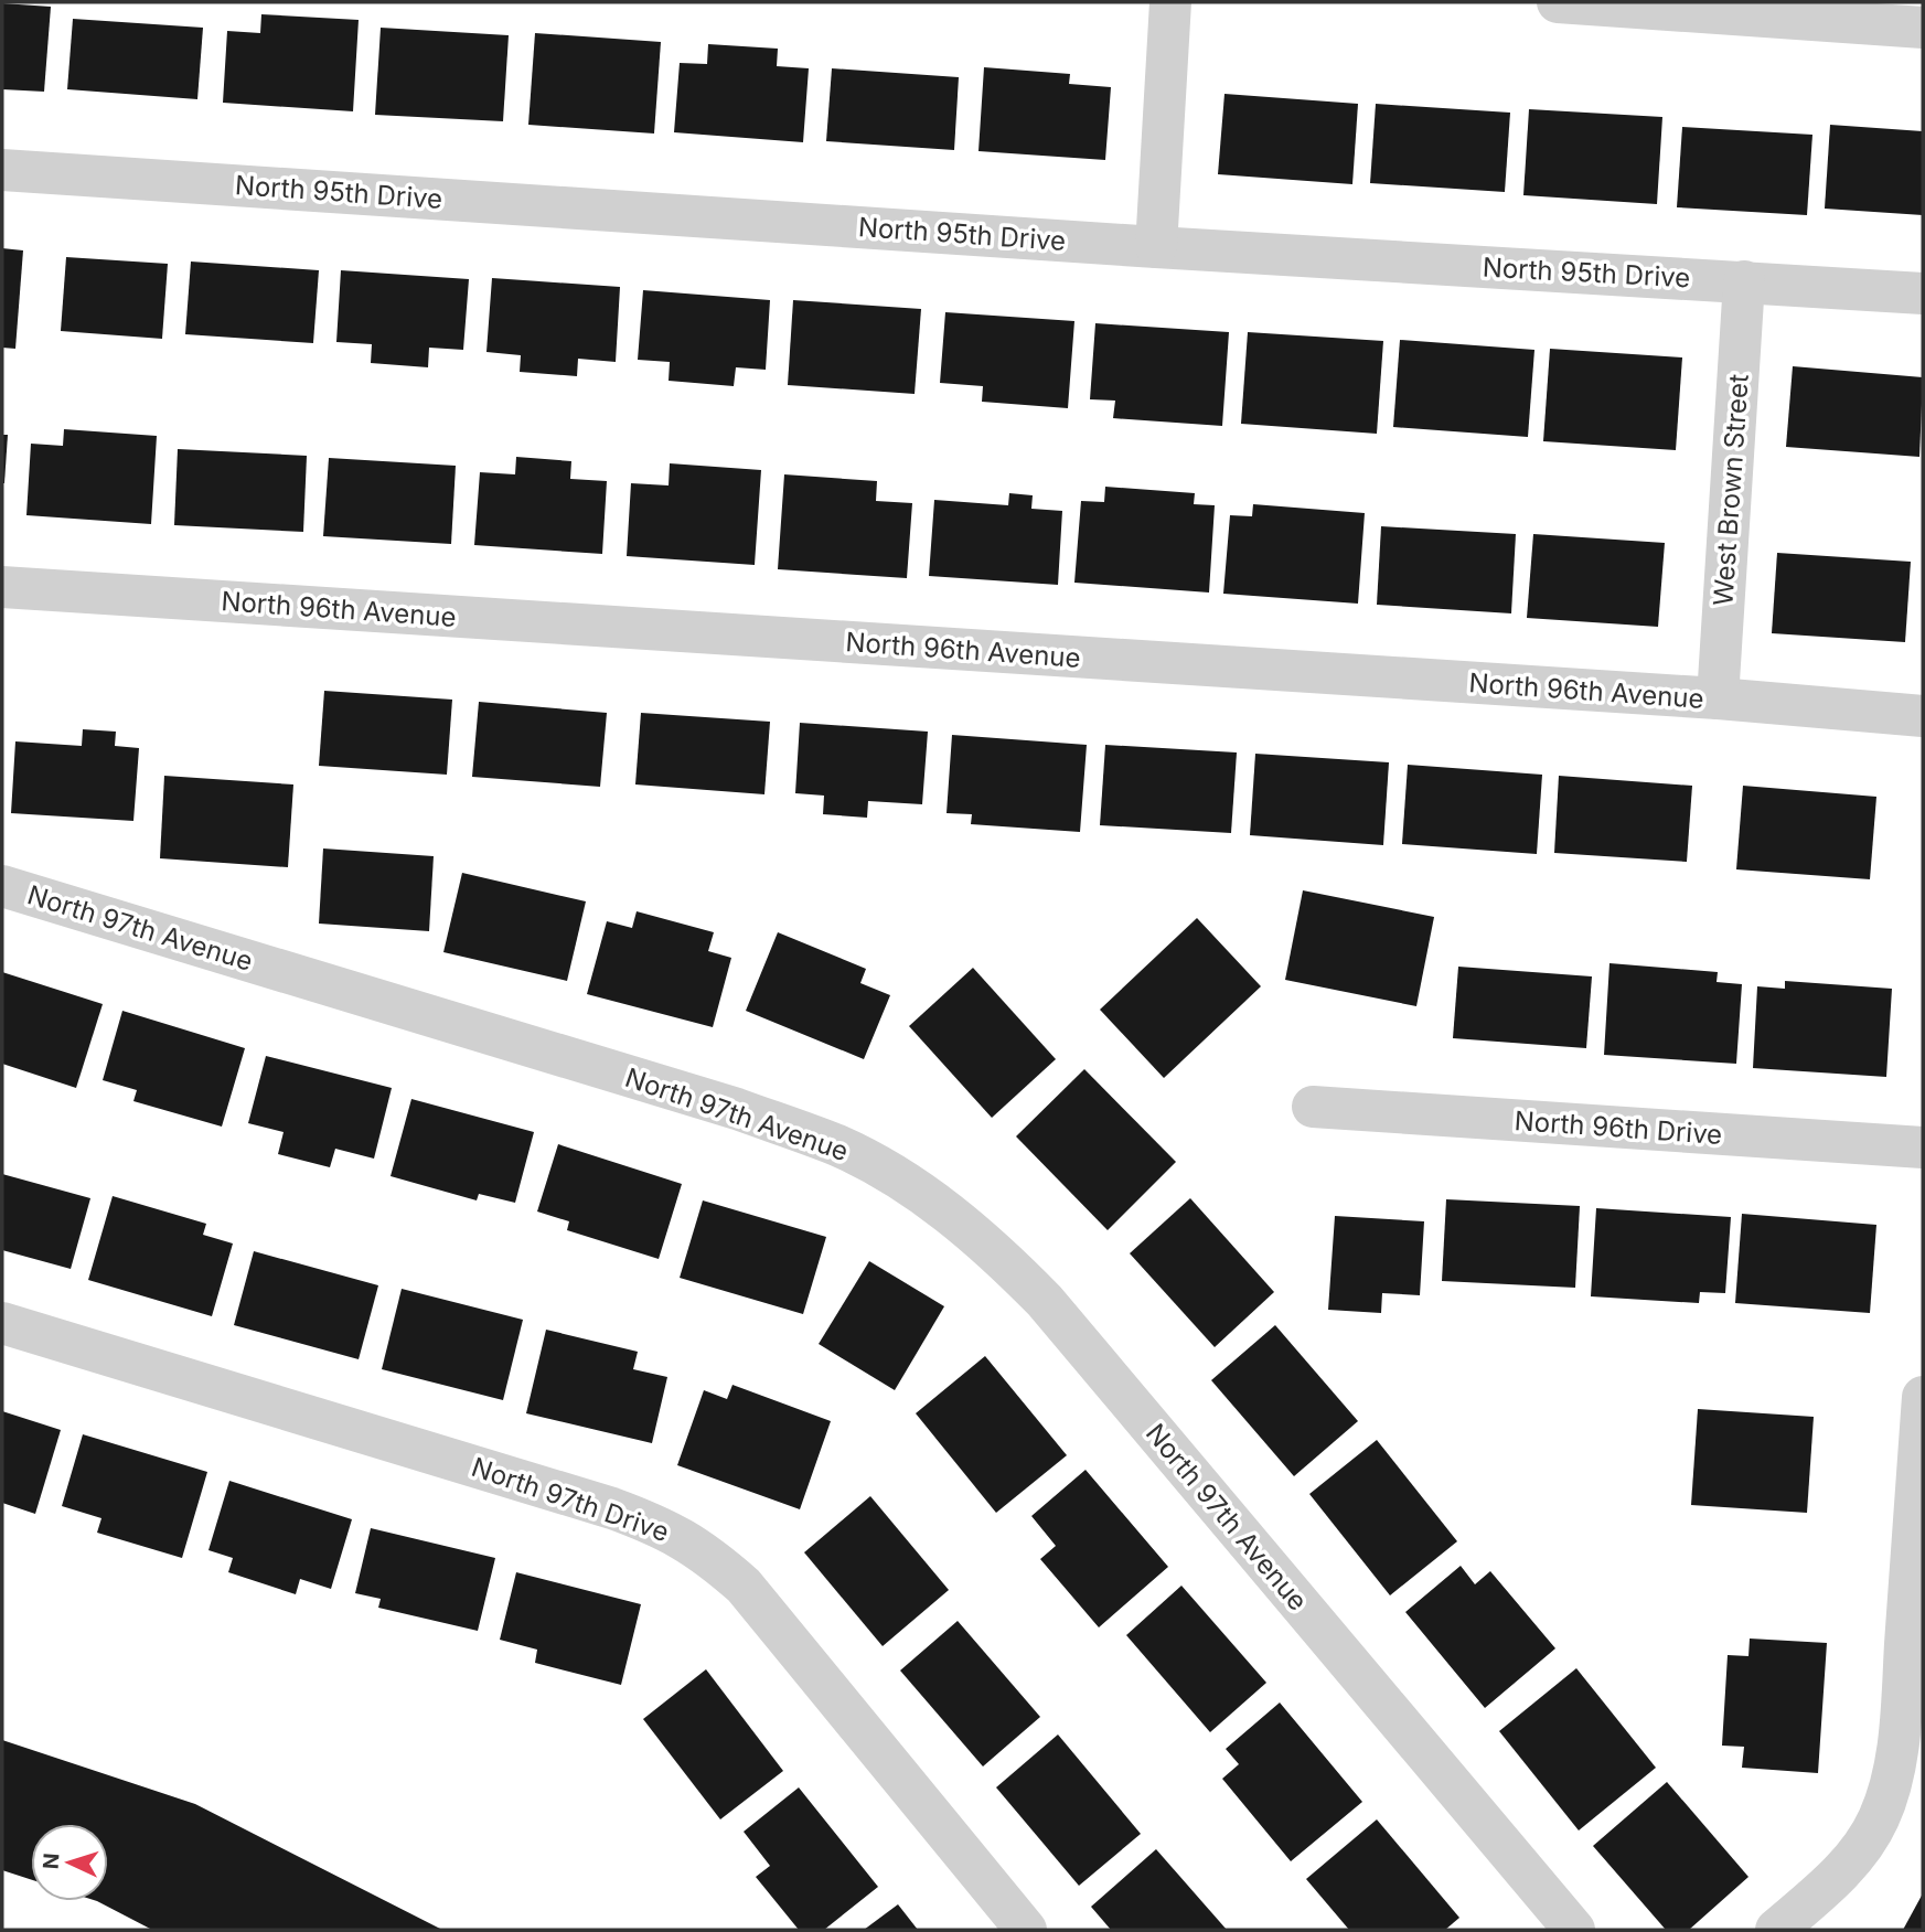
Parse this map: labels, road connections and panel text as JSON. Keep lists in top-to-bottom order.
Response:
{
  "streets": {
    "street": [
      "North 95th Drive",
      "West Brown Street",
      "North 96th Avenue",
      "North 97th Avenue",
      "North 96th Drive",
      "North 97th Drive"
    ]
  },
  "crossings": [
    ["North 95th Drive", "West Brown Street"],
    ["West Brown Street", "North 96th Avenue"]
  ],
  "north": "left"
}
